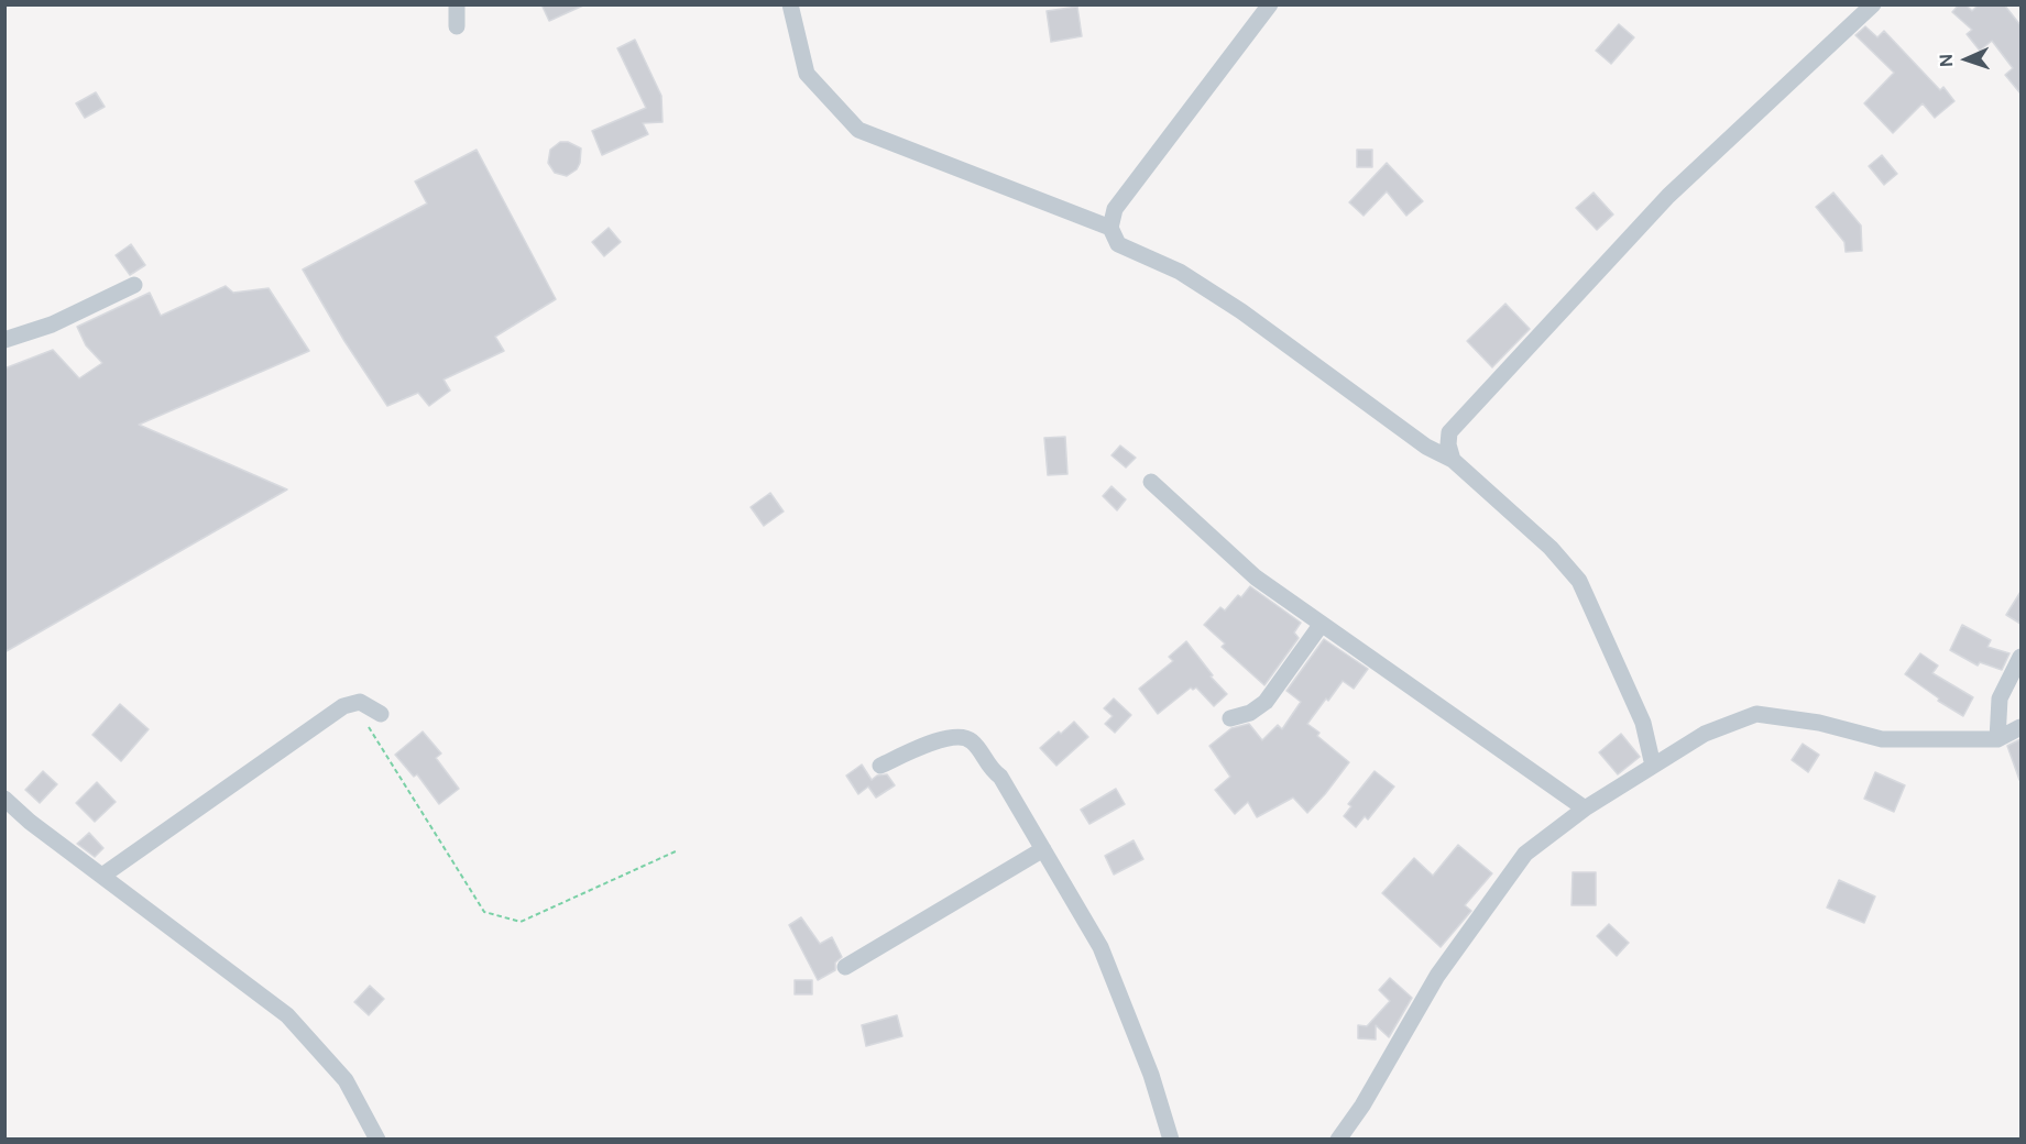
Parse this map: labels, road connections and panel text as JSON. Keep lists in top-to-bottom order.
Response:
{
  "north": "left"
}
